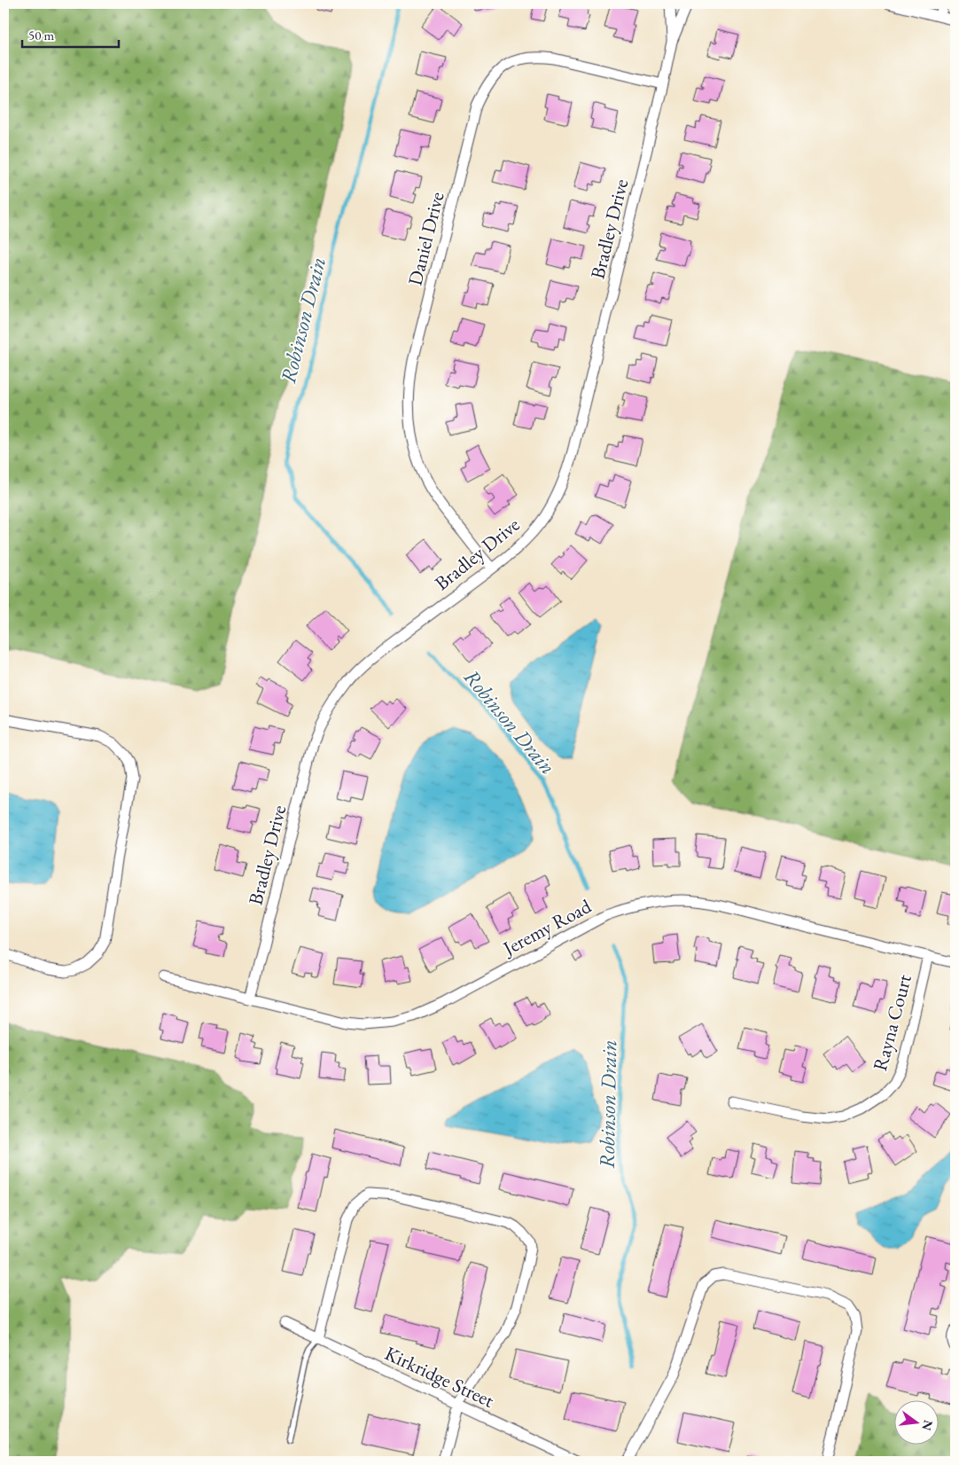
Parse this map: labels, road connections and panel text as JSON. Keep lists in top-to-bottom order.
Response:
{
  "streets": {
    "street": [
      "Bradley Drive",
      "Daniel Drive",
      "Jeremy Road",
      "Rayna Court",
      "Kirkridge Street"
    ]
  },
  "crossings": [
    ["Bradley Drive", "Daniel Drive"],
    ["Bradley Drive", "Jeremy Road"],
    ["Jeremy Road", "Rayna Court"]
  ],
  "water": ["Robinson Drain"],
  "scale_bar": "50 m",
  "north": "right"
}
